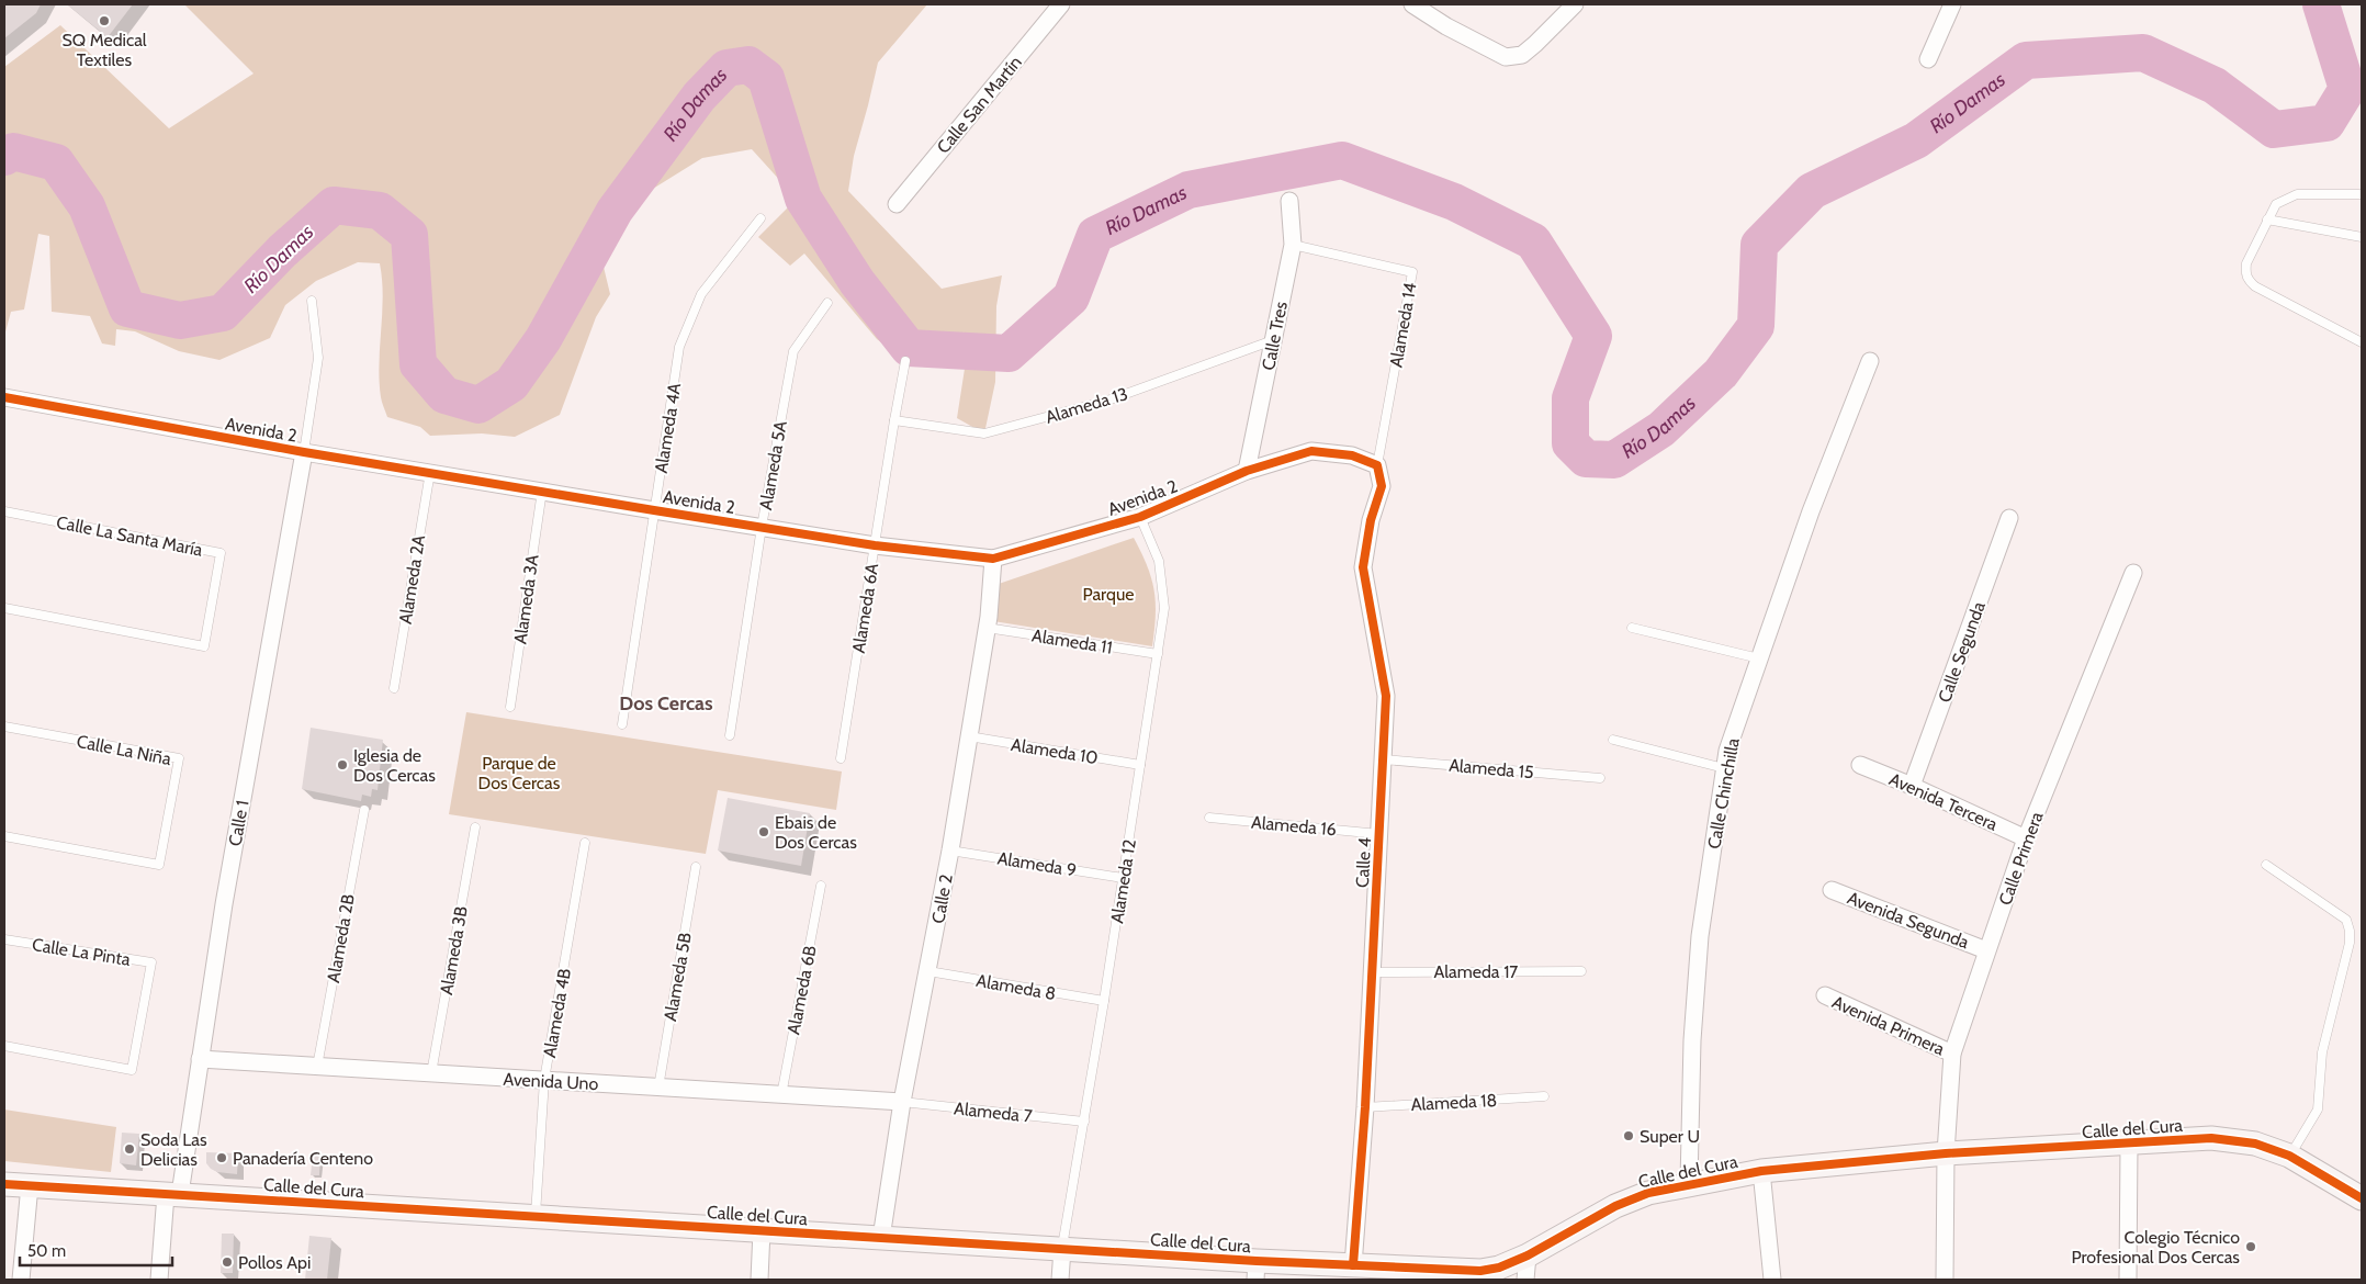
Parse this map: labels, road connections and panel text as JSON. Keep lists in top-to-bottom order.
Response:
{
  "streets": {
    "street": [
      "Calle San Martín",
      "Calle Tres",
      "Avenida 2",
      "Calle Segunda",
      "Calle Chinchilla",
      "Avenida Tercera",
      "Calle 1",
      "Calle Primera",
      "Calle 4",
      "Calle 2",
      "Avenida Segunda",
      "Avenida Primera",
      "Avenida Uno",
      "Calle del Cura"
    ],
    "lane": [
      "Alameda 14",
      "Alameda 13",
      "Alameda 4A",
      "Alameda 5A",
      "Calle La Santa María",
      "Alameda 2A",
      "Alameda 3A",
      "Alameda 6A",
      "Alameda 11",
      "Calle La Niña",
      "Alameda 10",
      "Alameda 15",
      "Alameda 16",
      "Alameda 9",
      "Alameda 12",
      "Alameda 2B",
      "Alameda 3B",
      "Calle La Pinta",
      "Alameda 17",
      "Alameda 5B",
      "Alameda 8",
      "Alameda 6B",
      "Alameda 4B",
      "Alameda 18",
      "Alameda 7"
    ]
  },
  "crossings": [
    ["Alameda 14", "Calle Tres"],
    ["Alameda 14", "Avenida 2"],
    ["Alameda 14", "Calle 4"],
    ["Calle Tres", "Alameda 13"],
    ["Calle Tres", "Avenida 2"],
    ["Alameda 13", "Alameda 6A"],
    ["Alameda 4A", "Avenida 2"],
    ["Avenida 2", "Alameda 5A"],
    ["Avenida 2", "Alameda 2A"],
    ["Avenida 2", "Alameda 3A"],
    ["Avenida 2", "Alameda 6A"],
    ["Avenida 2", "Calle 1"],
    ["Avenida 2", "Calle 4"],
    ["Avenida 2", "Alameda 12"],
    ["Avenida 2", "Calle 2"],
    ["Alameda 11", "Alameda 12"],
    ["Alameda 11", "Calle 2"],
    ["Calle Segunda", "Avenida Tercera"],
    ["Alameda 10", "Alameda 12"],
    ["Alameda 10", "Calle 2"],
    ["Alameda 15", "Calle 4"],
    ["Calle Chinchilla", "Calle del Cura"],
    ["Avenida Tercera", "Calle Primera"],
    ["Calle 1", "Avenida Uno"],
    ["Calle 1", "Calle del Cura"],
    ["Alameda 16", "Calle 4"],
    ["Calle Primera", "Avenida Segunda"],
    ["Calle Primera", "Avenida Primera"],
    ["Calle Primera", "Calle del Cura"],
    ["Calle 4", "Alameda 17"],
    ["Calle 4", "Alameda 18"],
    ["Calle 4", "Calle del Cura"],
    ["Alameda 9", "Alameda 12"],
    ["Alameda 9", "Calle 2"],
    ["Alameda 12", "Alameda 8"],
    ["Alameda 12", "Alameda 7"],
    ["Alameda 12", "Calle del Cura"],
    ["Calle 2", "Alameda 8"],
    ["Calle 2", "Avenida Uno"],
    ["Calle 2", "Alameda 7"],
    ["Calle 2", "Calle del Cura"],
    ["Alameda 2B", "Avenida Uno"],
    ["Alameda 3B", "Avenida Uno"],
    ["Alameda 5B", "Avenida Uno"],
    ["Alameda 6B", "Avenida Uno"],
    ["Alameda 4B", "Avenida Uno"],
    ["Alameda 4B", "Calle del Cura"],
    ["Avenida Uno", "Alameda 7"]
  ],
  "districts": ["Dos Cercas"],
  "water": ["Río Damas"],
  "parks": ["Parque", "Parque de Dos Cercas"],
  "places": [
    "SQ Medical Textiles",
    "Iglesia de Dos Cercas",
    "Ebais de Dos Cercas",
    "Super U",
    "Soda Las Delicias",
    "Panadería Centeno",
    "Colegio Técnico Profesional Dos Cercas",
    "Pollos Api"
  ],
  "scale_bar": "50 m"
}
